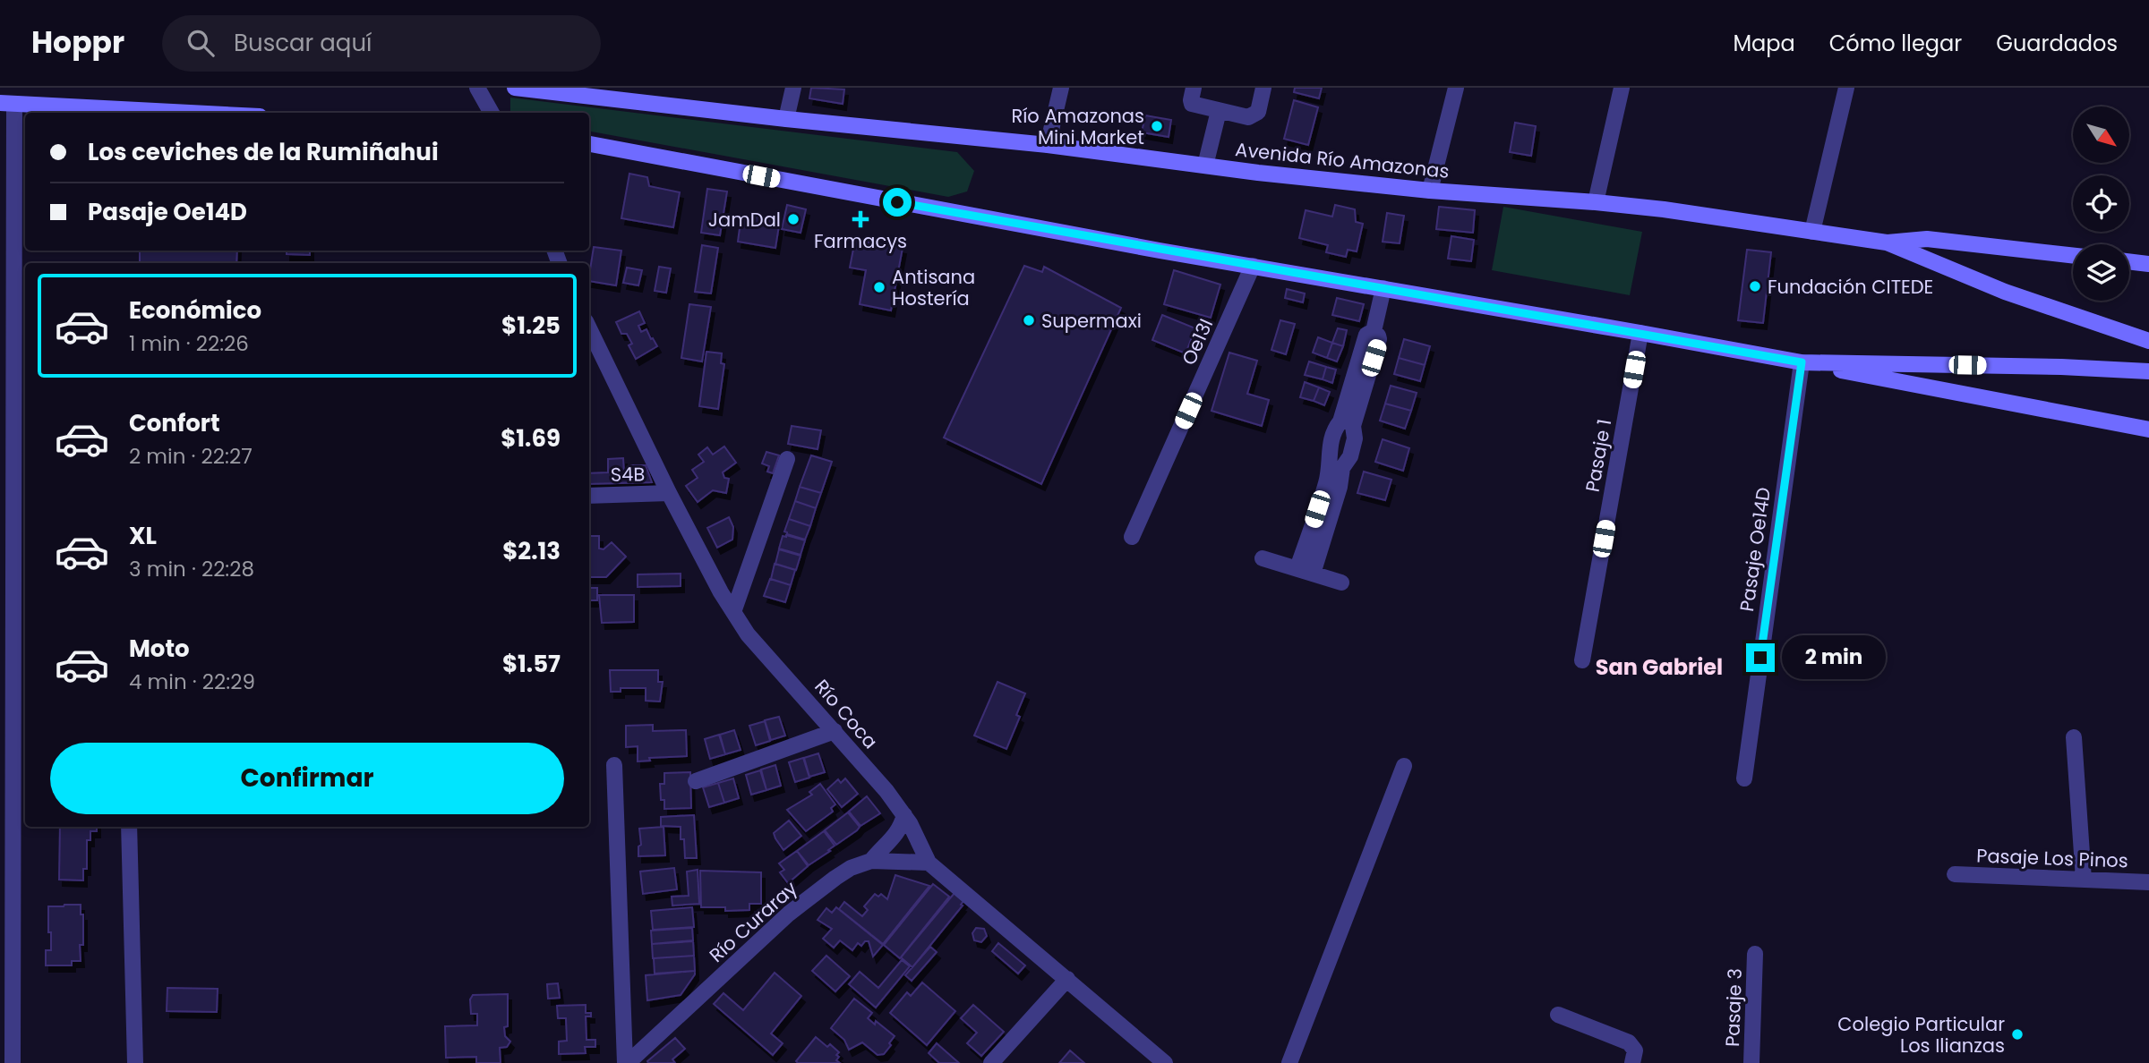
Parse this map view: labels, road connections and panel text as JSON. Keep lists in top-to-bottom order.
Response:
{
  "streets": {
    "main road": ["Avenida Río Amazonas"],
    "street": [
      "Oe13I",
      "Pasaje 1",
      "S4B",
      "Pasaje Oe14D",
      "Río Coca",
      "Pasaje Los Pinos",
      "Río Curaray",
      "Pasaje 3"
    ]
  },
  "crossings": [
    ["S4B", "Río Coca"],
    ["Río Coca", "Río Curaray"]
  ],
  "districts": ["San Gabriel"],
  "places": {
    "other": [
      "Río Amazonas Mini Market",
      "JamDal",
      "Fundación CITEDE",
      "Antisana Hostería",
      "Supermaxi",
      "Colegio Particular Los Ilianzas"
    ],
    "health": ["Farmacys"]
  },
  "north": "bottom right",
  "page": {
    "header": "Hoppr",
    "search": "Buscar aquí",
    "nav": ["Mapa", "Cómo llegar", "Guardados"],
    "banner": ["Los ceviches de la Rumiñahui", "Pasaje Oe14D"],
    "list": [
      {
        "name": "Económico",
        "note": "1 min · 22:26",
        "value": "$1.25"
      },
      {
        "name": "Confort",
        "note": "2 min · 22:27",
        "value": "$1.69"
      },
      {
        "name": "XL",
        "note": "3 min · 22:28",
        "value": "$2.13"
      },
      {
        "name": "Moto",
        "note": "4 min · 22:29",
        "value": "$1.57"
      }
    ],
    "bubble": "2 min",
    "buttons": "Confirmar"
  }
}
